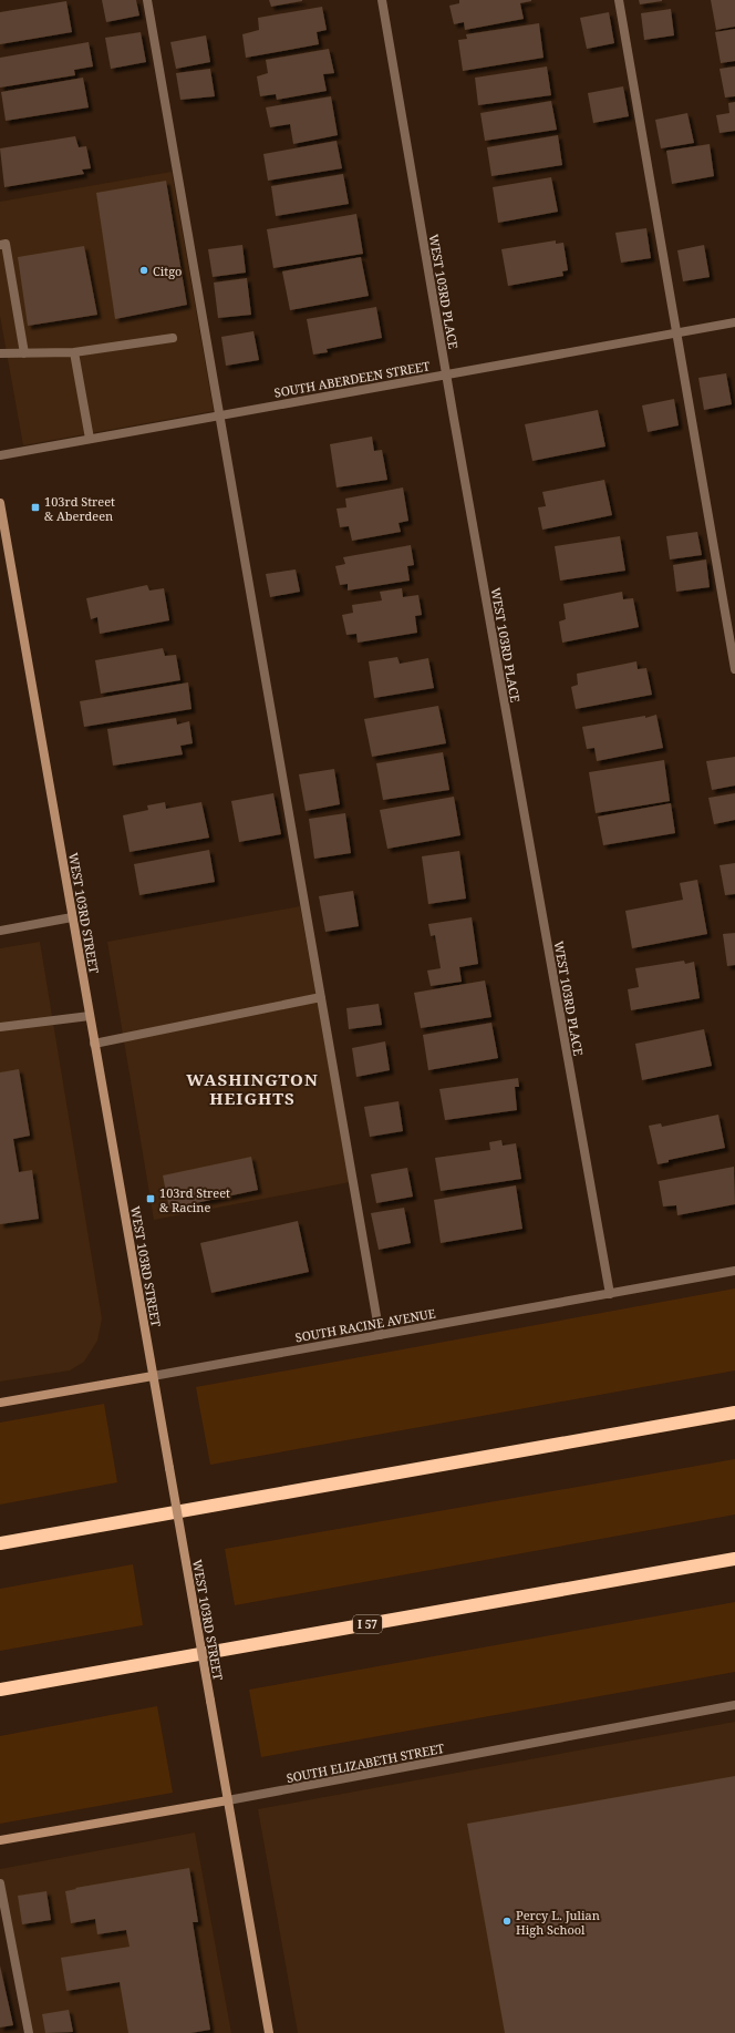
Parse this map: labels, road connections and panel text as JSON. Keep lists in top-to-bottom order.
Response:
{
  "streets": {
    "highway": ["I 57"],
    "main road": ["WEST 103RD STREET", "SOUTH RACINE AVENUE", "SOUTH ELIZABETH STREET"],
    "street": ["WEST 103RD PLACE", "SOUTH ABERDEEN STREET"]
  },
  "crossings": [
    ["WEST 103RD PLACE", "SOUTH ABERDEEN STREET"],
    ["WEST 103RD PLACE", "SOUTH RACINE AVENUE"],
    ["WEST 103RD STREET", "SOUTH RACINE AVENUE"],
    ["WEST 103RD STREET", "SOUTH ELIZABETH STREET"]
  ],
  "districts": ["WASHINGTON HEIGHTS"],
  "places": {
    "other": ["Citgo", "Percy L. Julian High School"],
    "transit": ["103rd Street & Aberdeen", "103rd Street & Racine"]
  }
}
